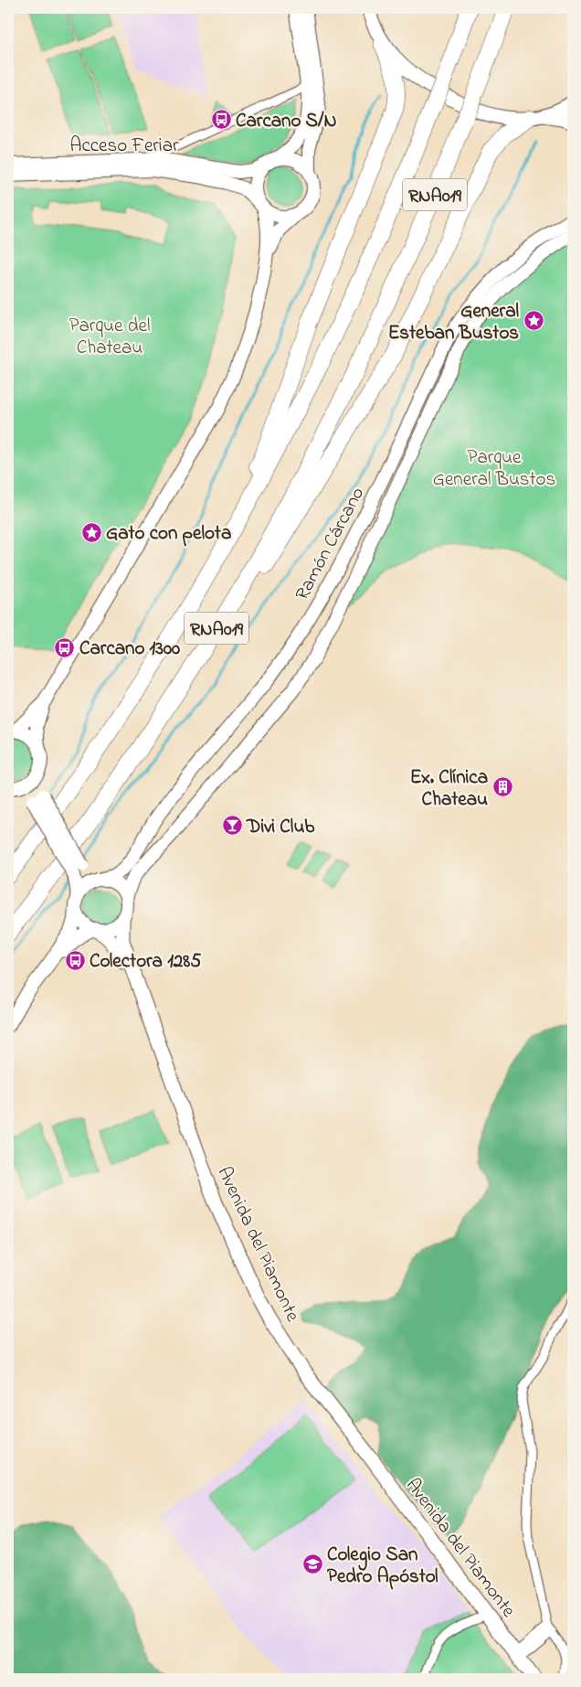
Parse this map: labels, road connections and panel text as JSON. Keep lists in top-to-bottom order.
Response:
{
  "streets": {
    "highway": ["RNA019"],
    "main road": ["Acceso Feriar", "Ramón Cárcano", "Avenida del Piamonte"]
  },
  "crossings": [
    ["Ramón Cárcano", "Avenida del Piamonte"]
  ],
  "parks": ["Parque del Chateau", "Parque General Bustos"],
  "places": {
    "bus stop": ["Carcano S/N", "Carcano 1300", "Colectora 1285"],
    "place": ["General Esteban Bustos", "Gato con pelota"],
    "building": ["Ex. Clínica Chateau"],
    "bar": ["Divi Club"],
    "school or university": ["Colegio San Pedro Apóstol"]
  }
}
